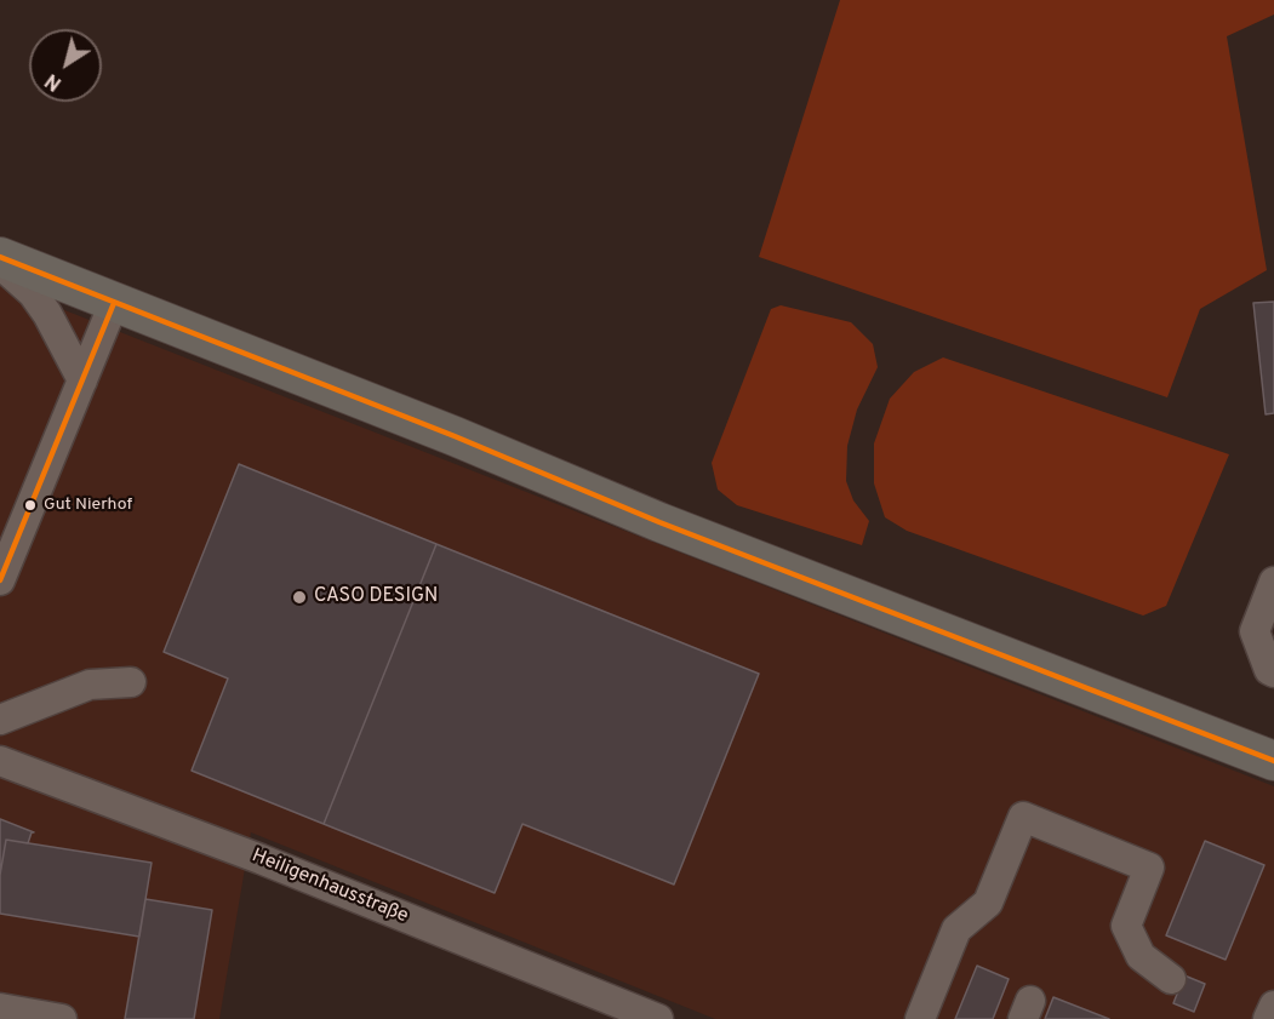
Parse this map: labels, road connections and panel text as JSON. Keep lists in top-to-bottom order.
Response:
{
  "streets": {
    "street": ["Heiligenhausstraße"]
  },
  "places": ["Gut Nierhof", "CASO DESIGN"],
  "north": "bottom left"
}
